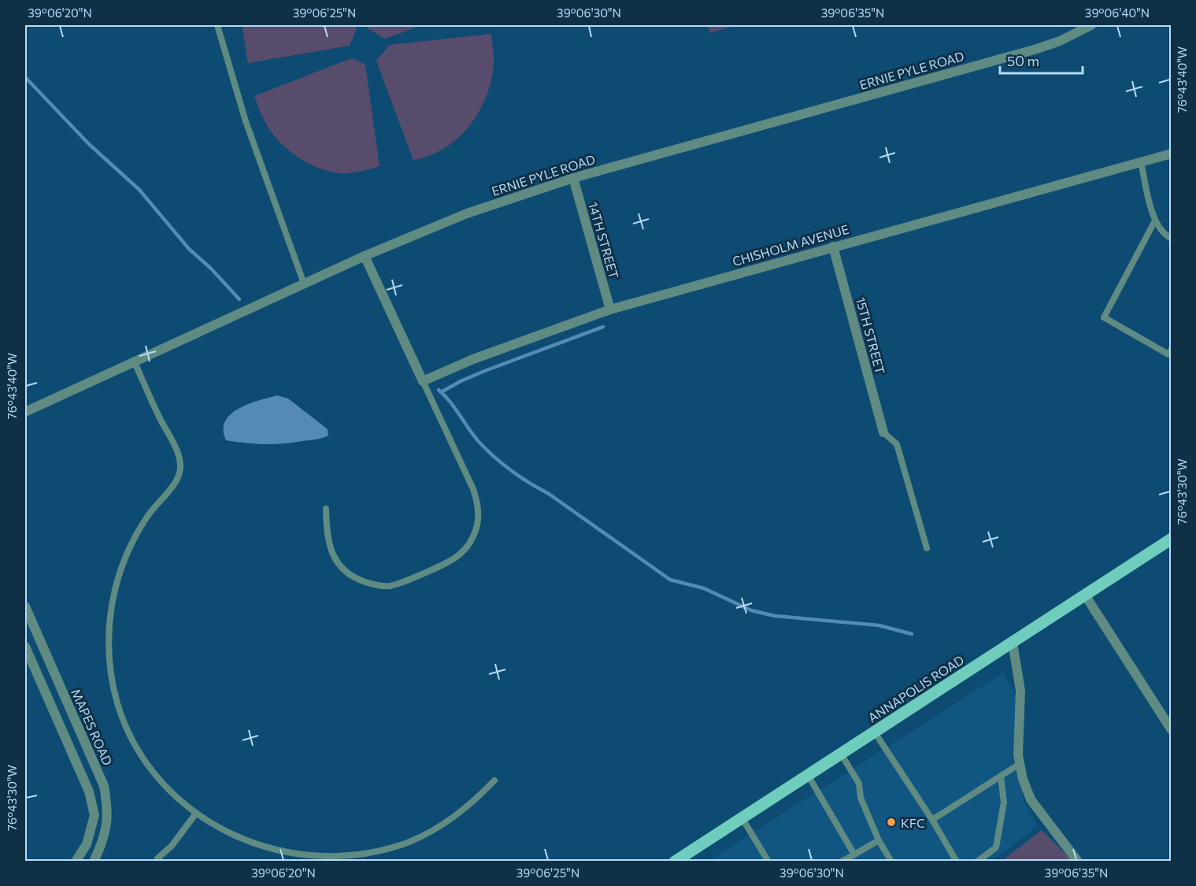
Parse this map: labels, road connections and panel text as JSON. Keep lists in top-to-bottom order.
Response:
{
  "streets": {
    "main road": ["ANNAPOLIS ROAD"],
    "street": [
      "ERNIE PYLE ROAD",
      "14TH STREET",
      "CHISHOLM AVENUE",
      "15TH STREET",
      "MAPES ROAD"
    ]
  },
  "crossings": [
    ["ERNIE PYLE ROAD", "14TH STREET"],
    ["14TH STREET", "CHISHOLM AVENUE"],
    ["CHISHOLM AVENUE", "15TH STREET"]
  ],
  "places": ["KFC"],
  "scale_bar": "50 m",
  "coordinates": [
    "39°06'20\"N",
    "39°06'25\"N",
    "39°06'30\"N",
    "39°06'35\"N",
    "39°06'40\"N",
    "76°43'40\"W",
    "76°43'30\"W"
  ]
}
